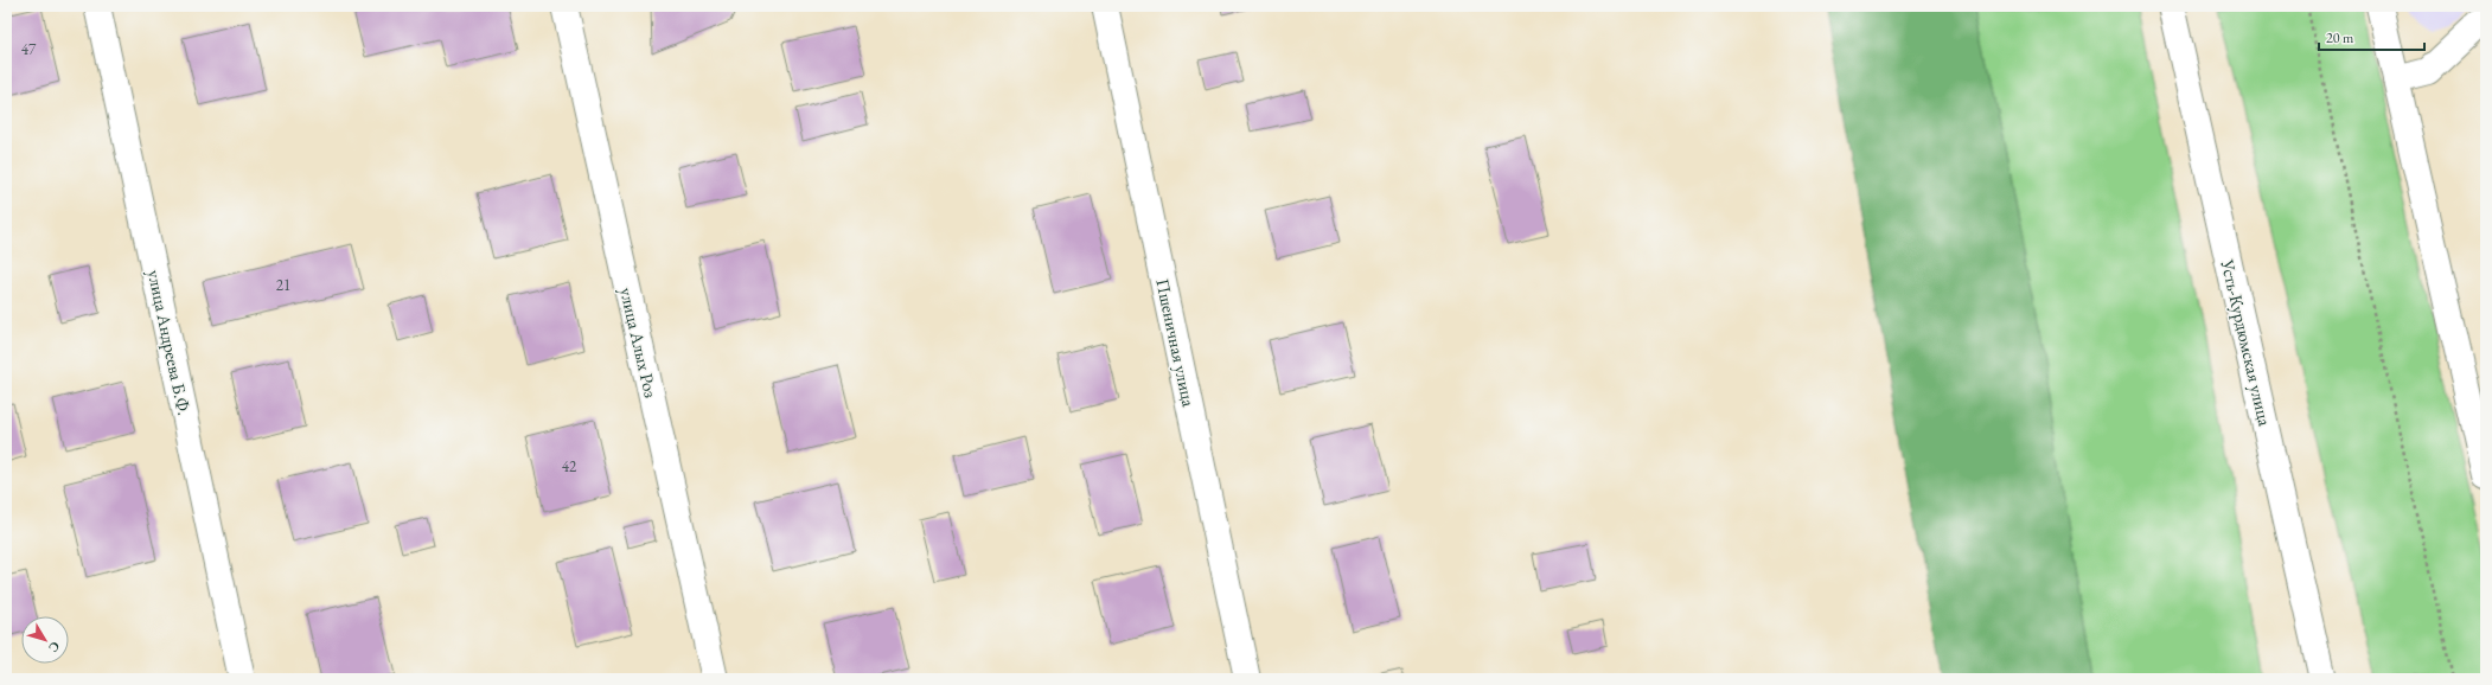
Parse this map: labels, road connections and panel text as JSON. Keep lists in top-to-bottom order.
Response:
{
  "streets": {
    "street": [
      "улица Андреева Б.Ф.",
      "улица Алых Роз",
      "Пшеничная улица",
      "Усть-Курдюмская улица"
    ]
  },
  "house_numbers": ["47", "21", "42"],
  "scale_bar": "20 m",
  "north": "bottom right"
}
